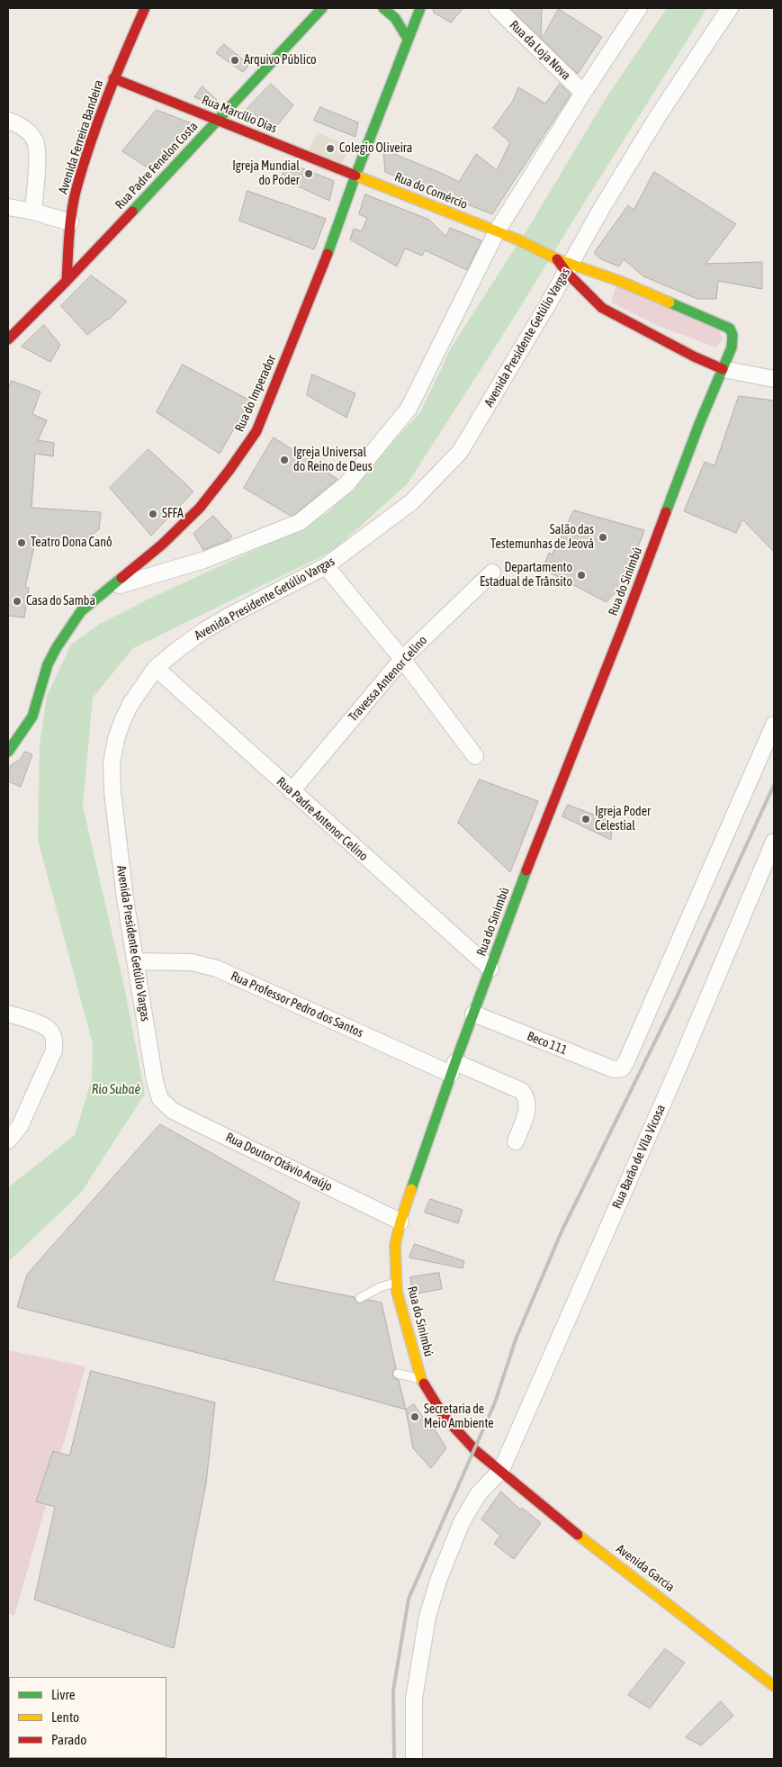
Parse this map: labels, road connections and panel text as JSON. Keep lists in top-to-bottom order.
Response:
{
  "streets": {
    "main road": [
      "Rua Marcílio Dias",
      "Avenida Ferreira Bandeira",
      "Rua Padre Fenelon Costa",
      "Rua do Comércio",
      "Rua do Imperador",
      "Rua do Sinimbú",
      "Avenida Garcia"
    ],
    "street": [
      "Rua da Loja Nova",
      "Avenida Presidente Getúlio Vargas",
      "Travessa Antenor Celino",
      "Rua Padre Antenor Celino",
      "Rua Professor Pedro dos Santos",
      "Beco 111",
      "Rua Barão de Vila Vicosa",
      "Rua Doutor Otávio Araújo"
    ]
  },
  "crossings": [
    ["Rua Marcílio Dias", "Avenida Ferreira Bandeira"],
    ["Rua Marcílio Dias", "Rua Padre Fenelon Costa"],
    ["Rua Marcílio Dias", "Rua do Comércio"],
    ["Rua Marcílio Dias", "Rua do Imperador"],
    ["Avenida Ferreira Bandeira", "Rua Padre Fenelon Costa"],
    ["Rua do Comércio", "Avenida Presidente Getúlio Vargas"],
    ["Rua do Comércio", "Rua do Imperador"],
    ["Rua do Comércio", "Rua do Sinimbú"],
    ["Avenida Presidente Getúlio Vargas", "Rua do Sinimbú"],
    ["Avenida Presidente Getúlio Vargas", "Rua Padre Antenor Celino"],
    ["Avenida Presidente Getúlio Vargas", "Rua Professor Pedro dos Santos"],
    ["Avenida Presidente Getúlio Vargas", "Rua Doutor Otávio Araújo"],
    ["Rua do Sinimbú", "Rua Padre Antenor Celino"],
    ["Rua do Sinimbú", "Rua Professor Pedro dos Santos"],
    ["Rua do Sinimbú", "Beco 111"],
    ["Rua do Sinimbú", "Rua Barão de Vila Vicosa"],
    ["Rua do Sinimbú", "Rua Doutor Otávio Araújo"],
    ["Rua do Sinimbú", "Avenida Garcia"],
    ["Travessa Antenor Celino", "Rua Padre Antenor Celino"],
    ["Rua Barão de Vila Vicosa", "Avenida Garcia"]
  ],
  "water": ["Rio Subaé"],
  "places": [
    "Arquivo Público",
    "Colegio Oliveira",
    "Igreja Mundial do Poder",
    "Igreja Universal do Reino de Deus",
    "SFFA",
    "Salão das Testemunhas de Jeová",
    "Teatro Dona Canô",
    "Departamento Estadual de Trânsito",
    "Casa do Samba",
    "Igreja Poder Celestial",
    "Secretaria de Meio Ambiente"
  ],
  "legend": ["Livre", "Lento", "Parado"]
}
